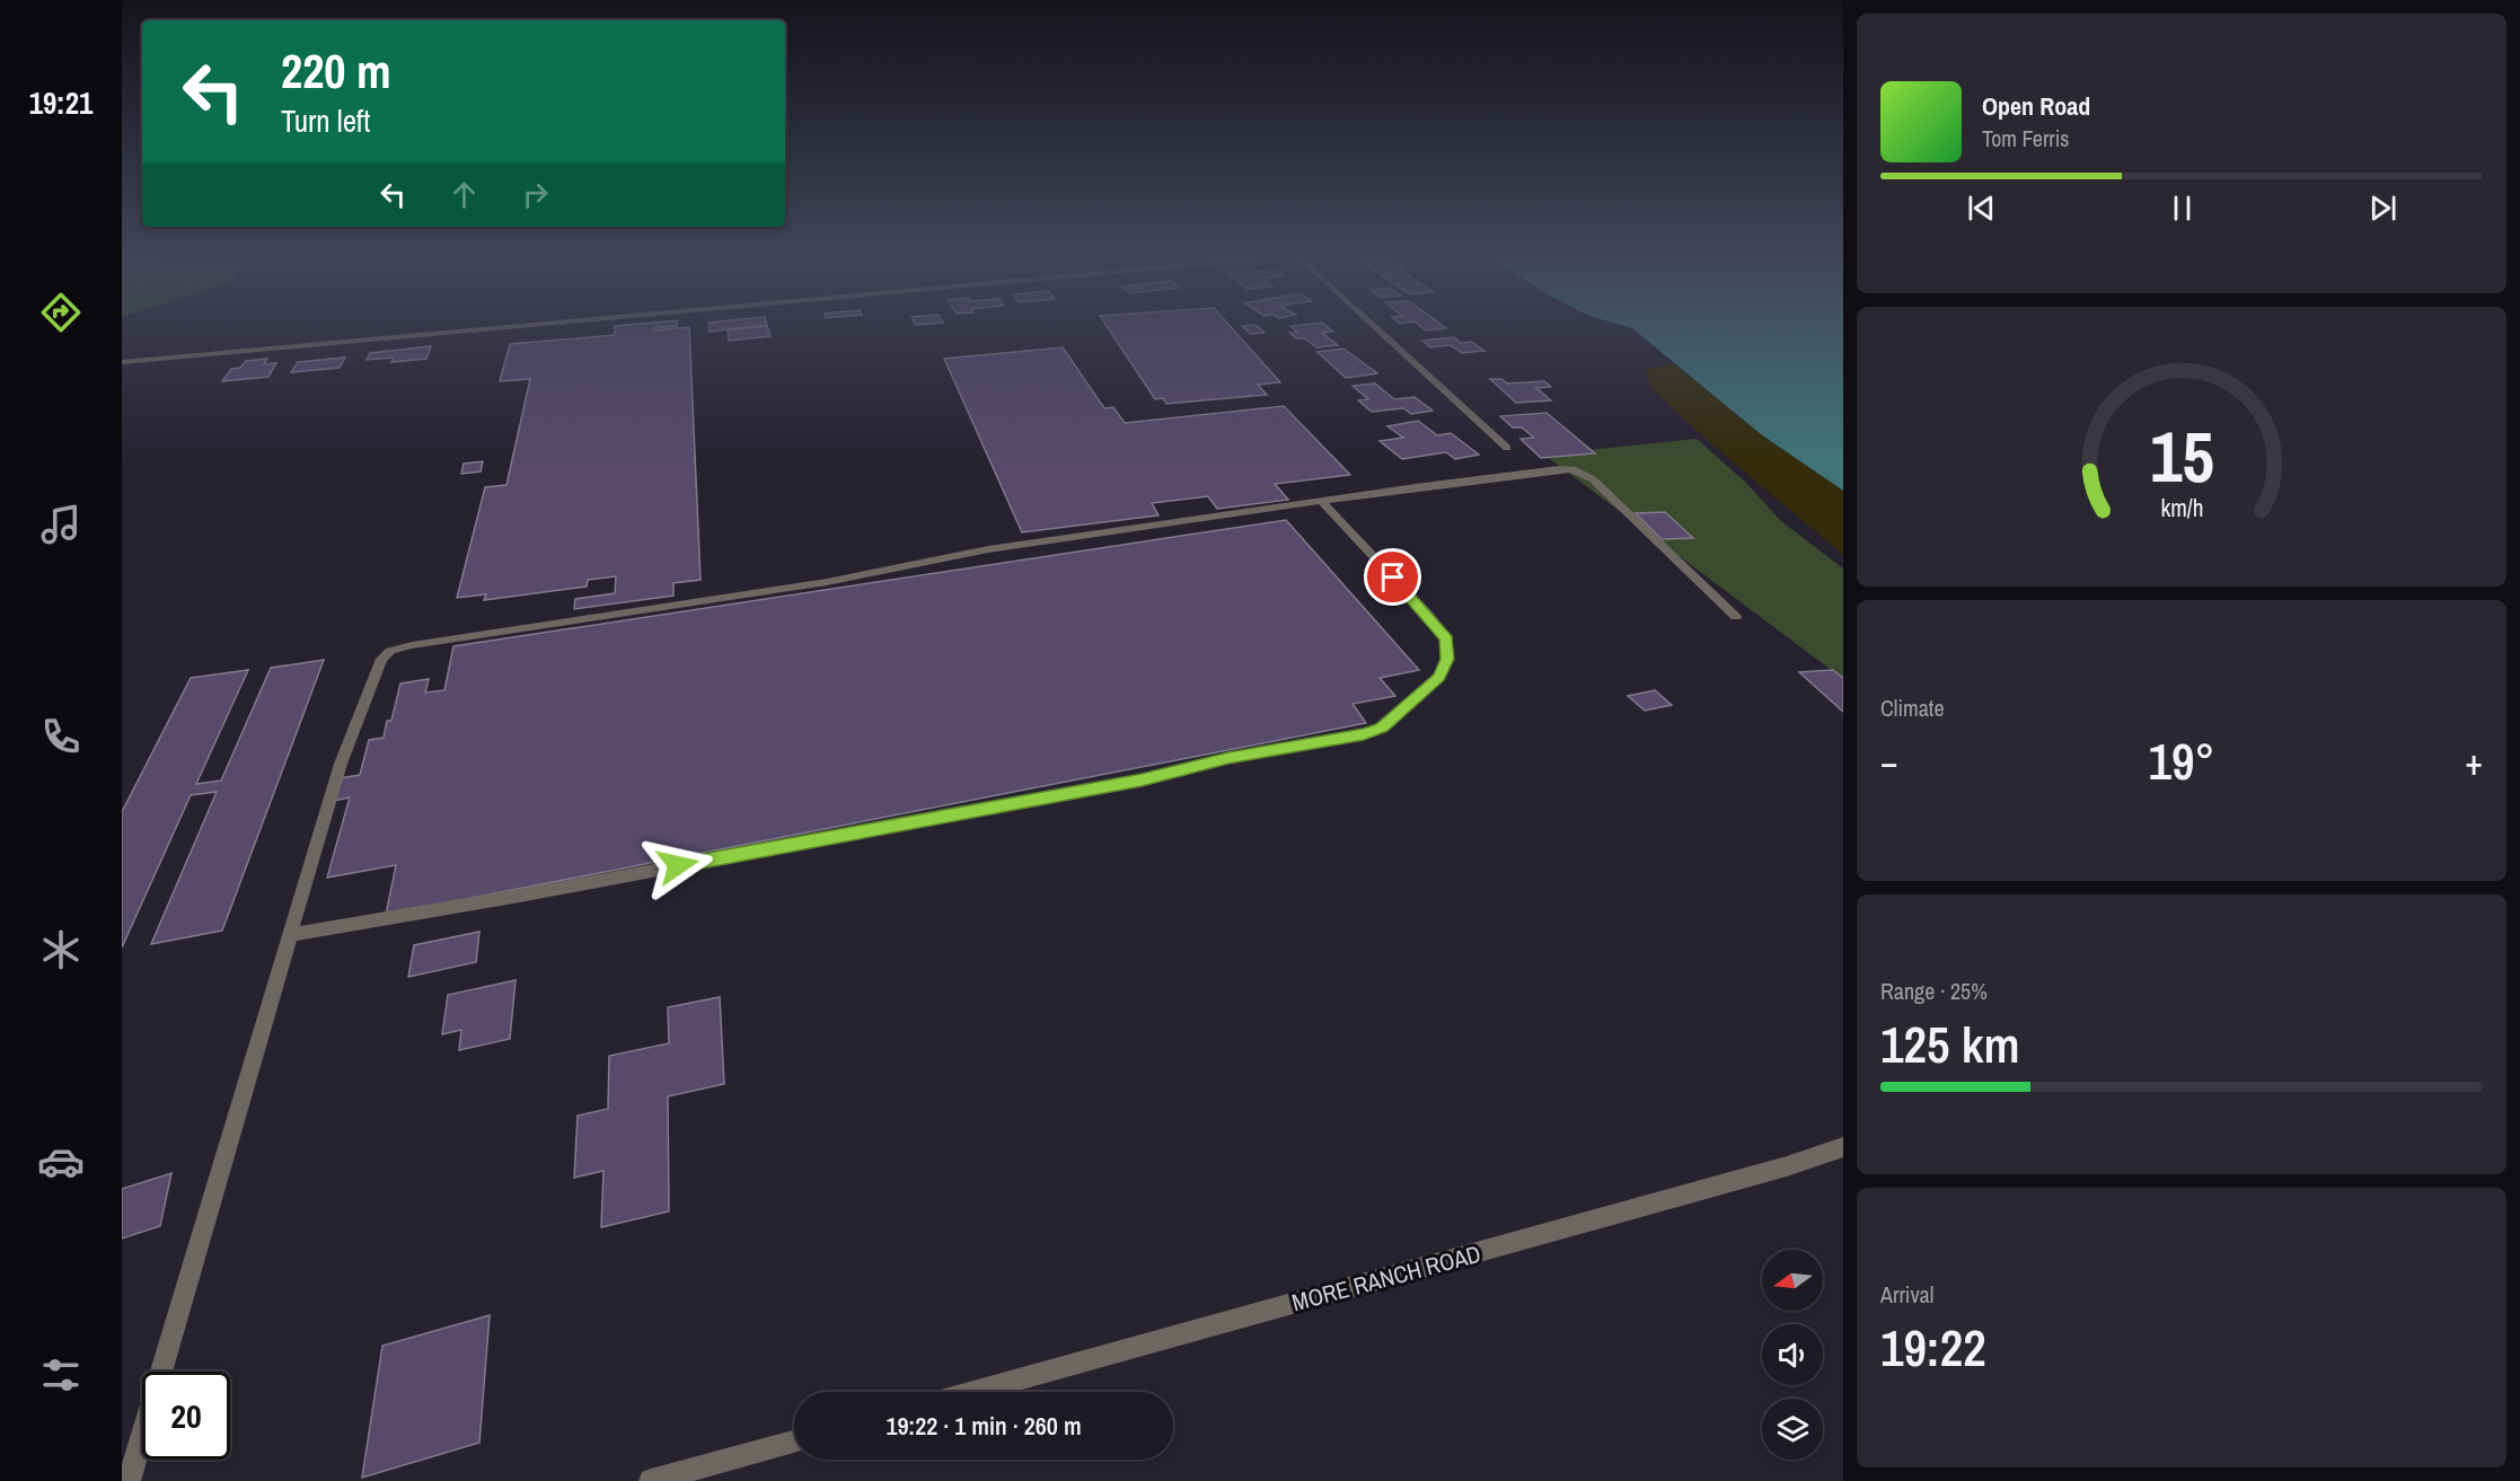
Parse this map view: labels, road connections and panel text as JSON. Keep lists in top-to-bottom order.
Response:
{
  "streets": {
    "street": ["MORE RANCH ROAD"]
  },
  "north": "left",
  "page": {
    "tabs": "19:21",
    "turn": ["220 m", "Turn left"],
    "song": ["Open Road", "Tom Ferris"],
    "tile": [
      "Climate",
      ["Range · 25%", "125 km"],
      ["Arrival", "19:22"]
    ],
    "heat": ["−", "19°", "+"],
    "limit": "20",
    "trip": "19:22 · 1 min · 260 m",
    "gauge": ["15", "km/h"]
  }
}
